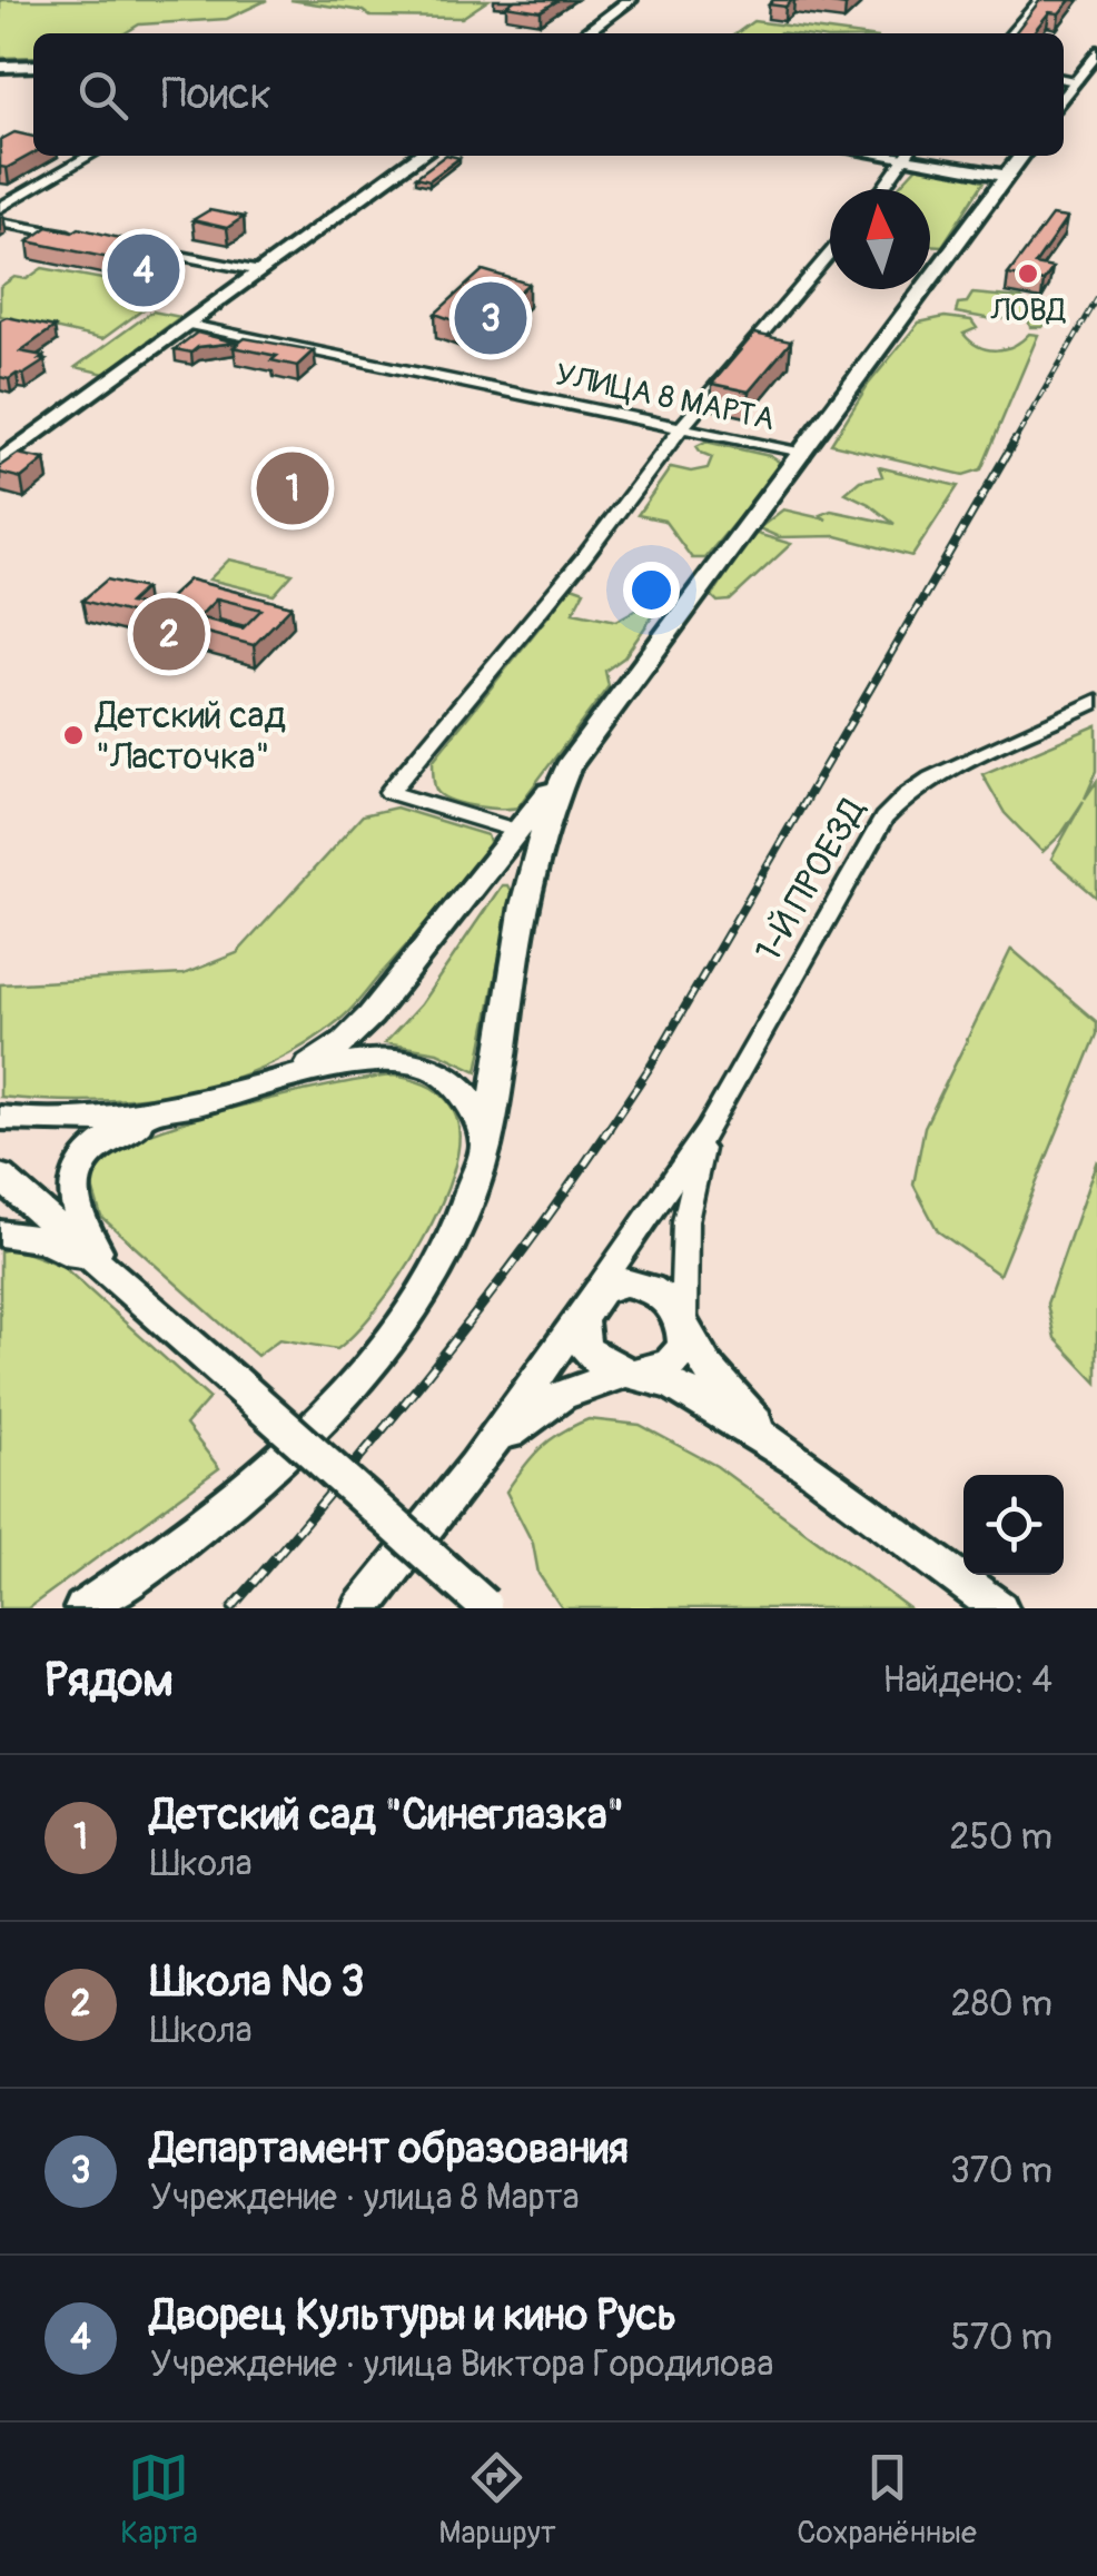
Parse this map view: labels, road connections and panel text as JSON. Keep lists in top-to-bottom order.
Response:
{
  "streets": {
    "street": ["УЛИЦА 8 МАРТА", "1-Й ПРОЕЗД"]
  },
  "places": ["ЛОВД", "Детский сад \"Ласточка\""],
  "north": "top",
  "page": {
    "search": "Поиск",
    "pins": [
      "4",
      "3",
      "1",
      "2"
    ],
    "heading": ["Рядом", "Найдено: 4"],
    "list": [
      {
        "mark": "1",
        "name": "Детский сад \"Синеглазка\"",
        "note": "Школа",
        "value": "250 m"
      },
      {
        "mark": "2",
        "name": "Школа № 3",
        "note": "Школа",
        "value": "280 m"
      },
      {
        "mark": "3",
        "name": "Департамент образования",
        "note": "Учреждение · улица 8 Марта",
        "value": "370 m"
      },
      {
        "mark": "4",
        "name": "Дворец Культуры и кино Русь",
        "note": "Учреждение · улица Виктора Городилова",
        "value": "570 m"
      }
    ],
    "nav": ["Карта", "Маршрут", "Сохранённые"]
  }
}
